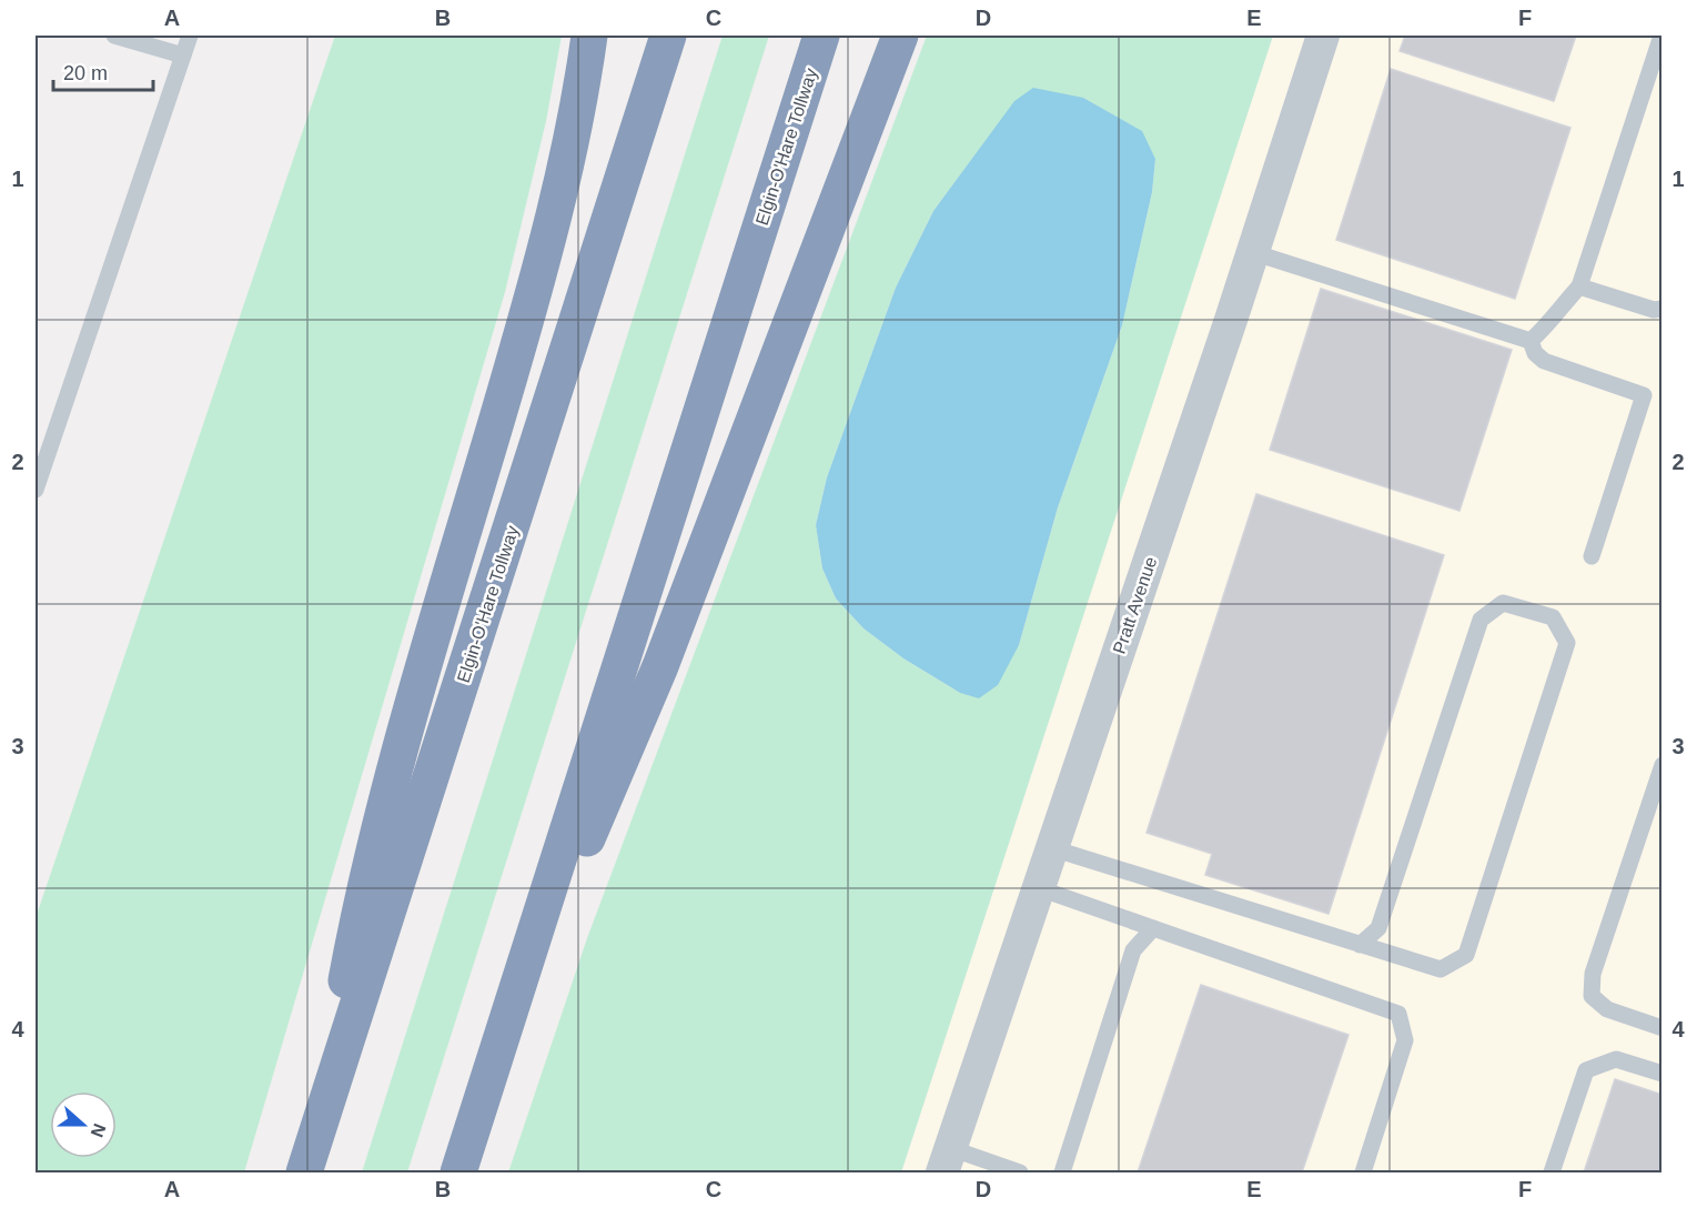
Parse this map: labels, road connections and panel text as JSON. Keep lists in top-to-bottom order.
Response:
{
  "streets": {
    "highway": ["Elgin-O'Hare Tollway"],
    "street": ["Pratt Avenue"]
  },
  "scale_bar": "20 m",
  "north": "right",
  "grid": {
    "columns": [
      "A",
      "B",
      "C",
      "D",
      "E",
      "F"
    ],
    "rows": [
      "1",
      "2",
      "3",
      "4"
    ]
  }
}
